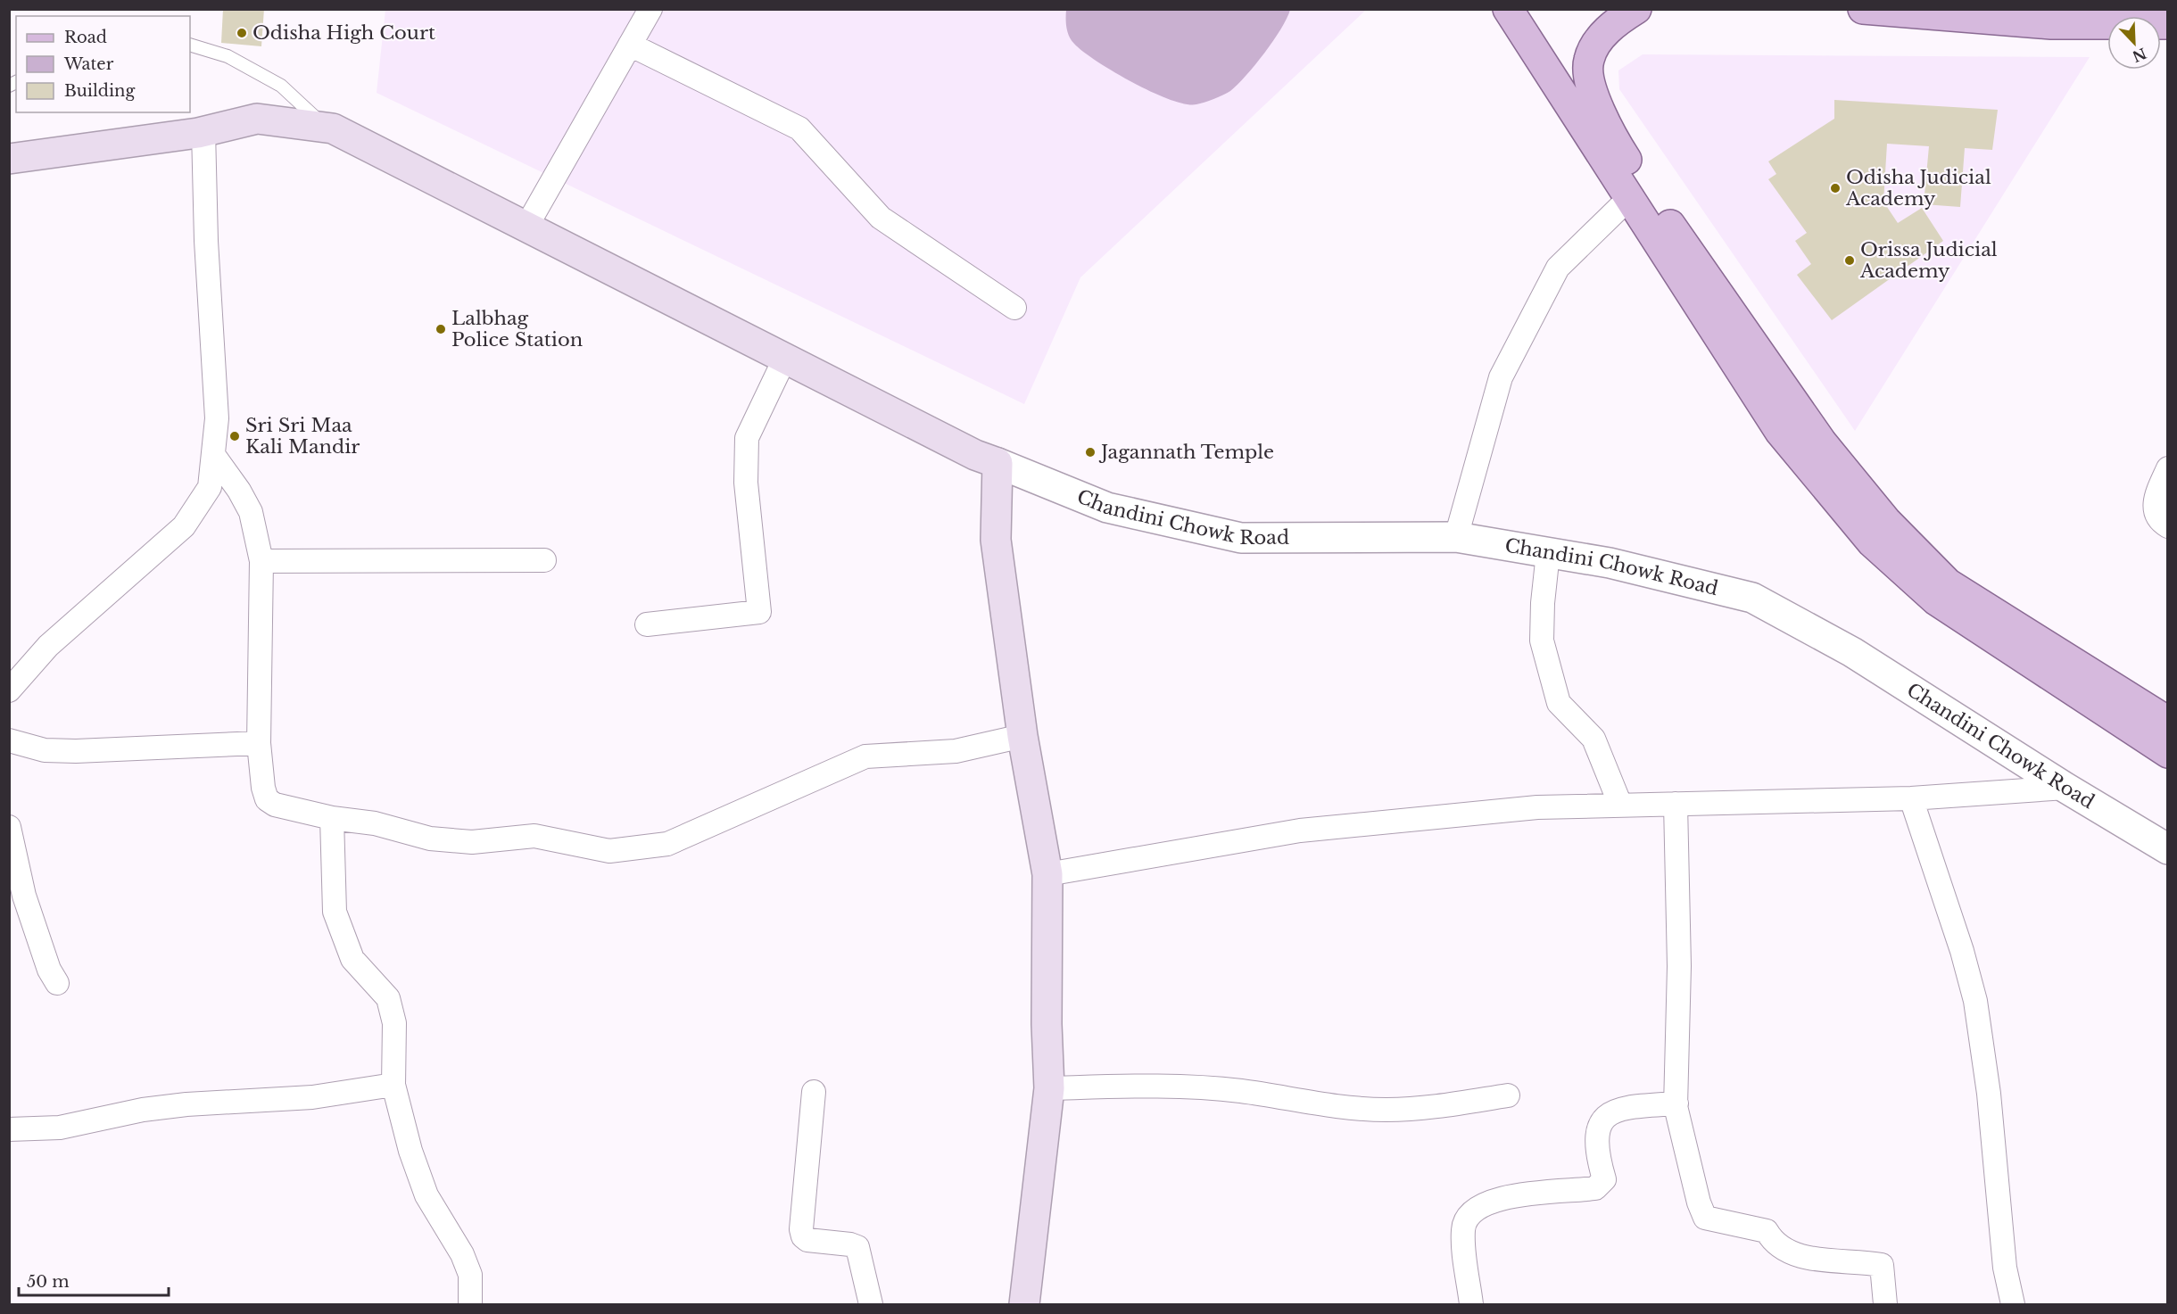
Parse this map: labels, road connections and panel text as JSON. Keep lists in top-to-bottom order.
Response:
{
  "streets": {
    "street": ["Chandini Chowk Road"]
  },
  "places": [
    "Odisha High Court",
    "Odisha Judicial Academy",
    "Orissa Judicial Academy",
    "Lalbhag Police Station",
    "Sri Sri Maa Kali Mandir",
    "Jagannath Temple"
  ],
  "legend": ["Road", "Water", "Building"],
  "scale_bar": "50 m",
  "north": "bottom right"
}
